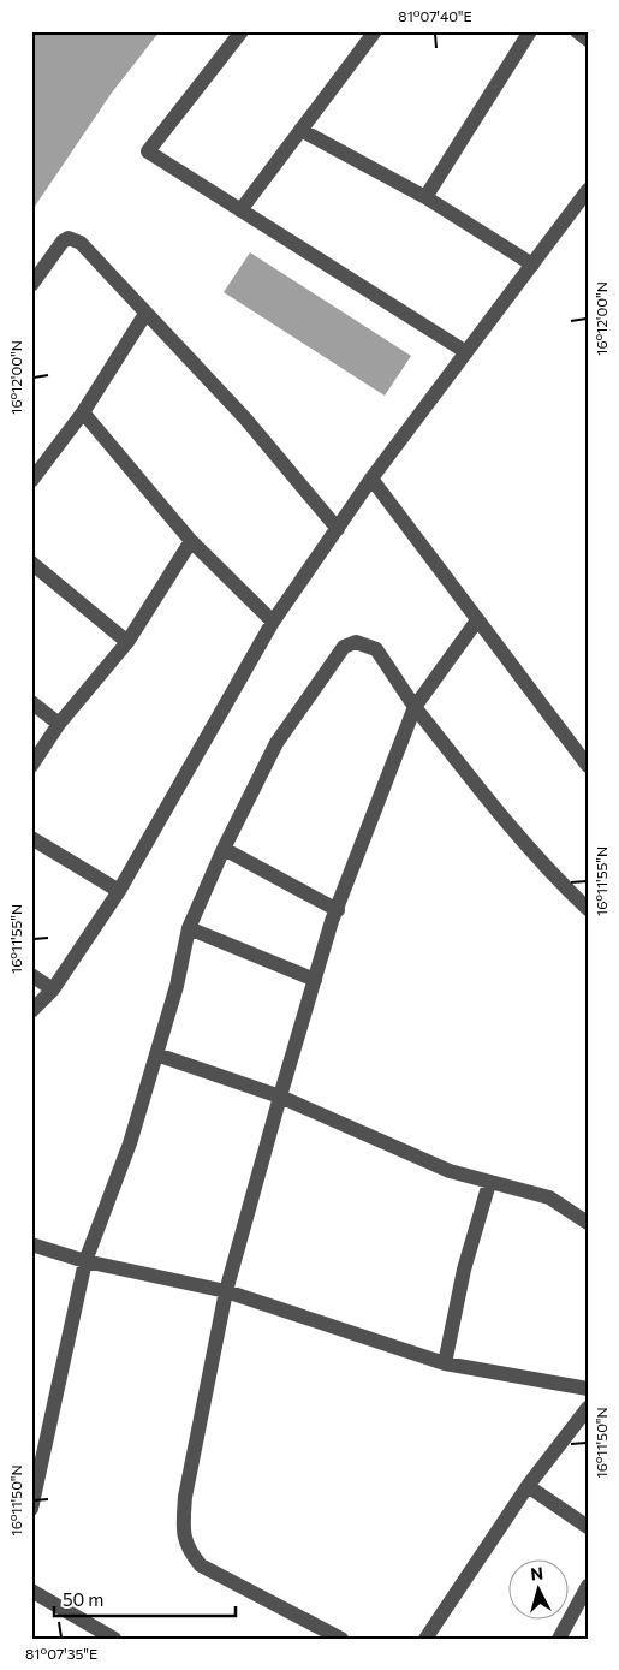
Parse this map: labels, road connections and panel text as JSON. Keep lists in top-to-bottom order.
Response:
{
  "scale_bar": "50 m",
  "north": "top",
  "coordinates": [
    "81°07'40\"E",
    "16°12'00\"N",
    "16°11'55\"N",
    "16°11'50\"N",
    "81°07'35\"E"
  ]
}
